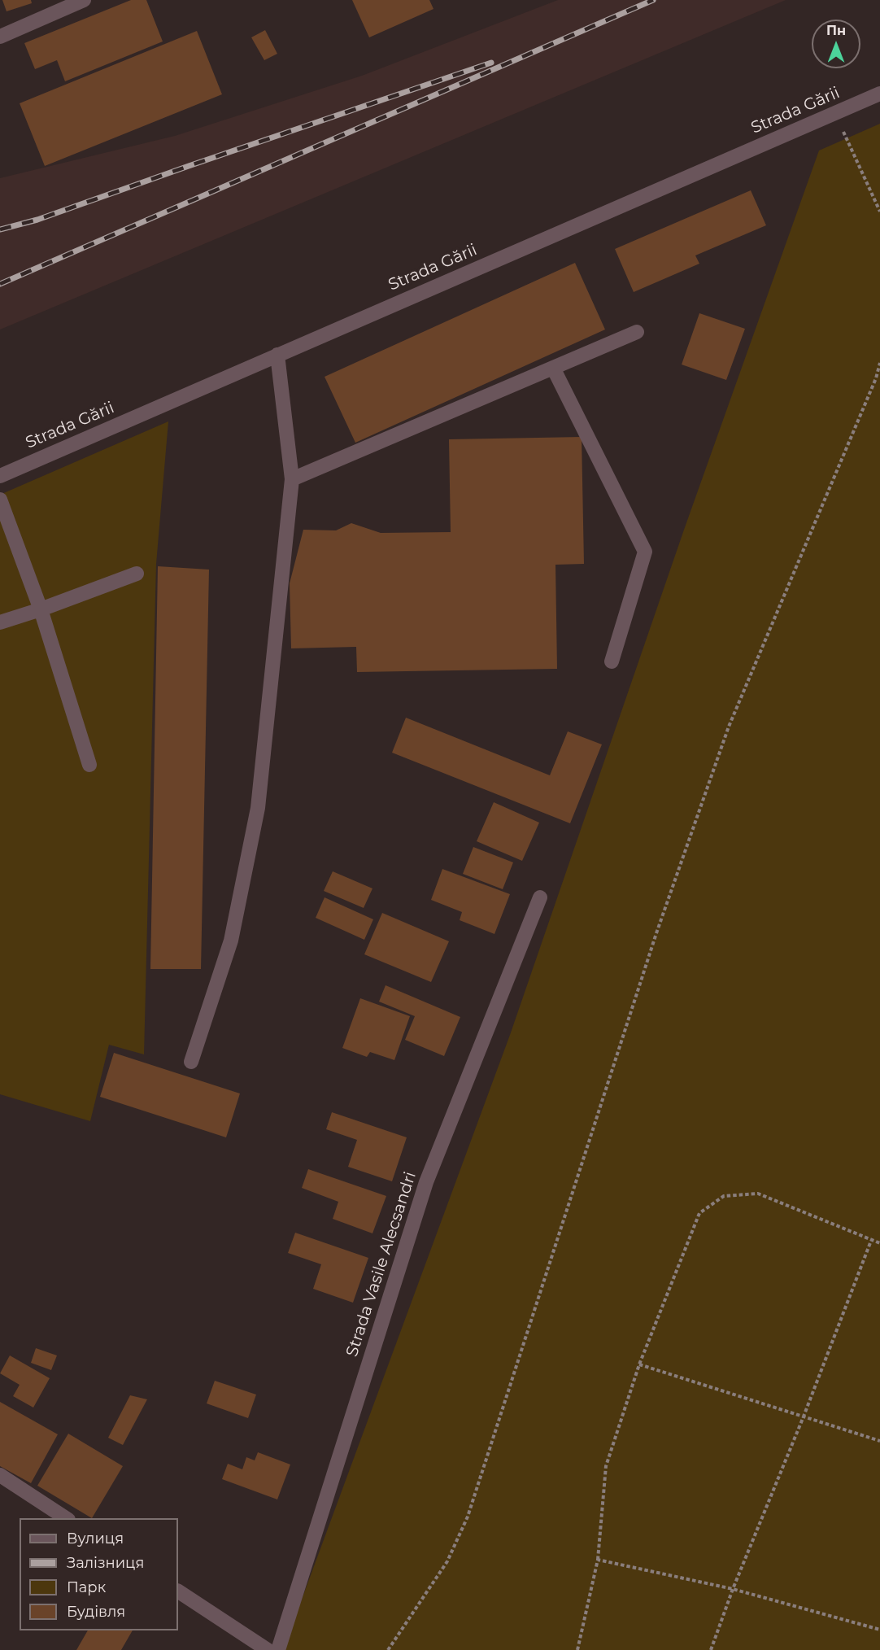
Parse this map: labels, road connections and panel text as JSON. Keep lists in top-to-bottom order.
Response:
{
  "streets": {
    "street": ["Strada Gării", "Strada Vasile Alecsandri"]
  },
  "legend": [
    "Вулиця",
    "Залізниця",
    "Парк",
    "Будівля"
  ],
  "north": "top"
}
